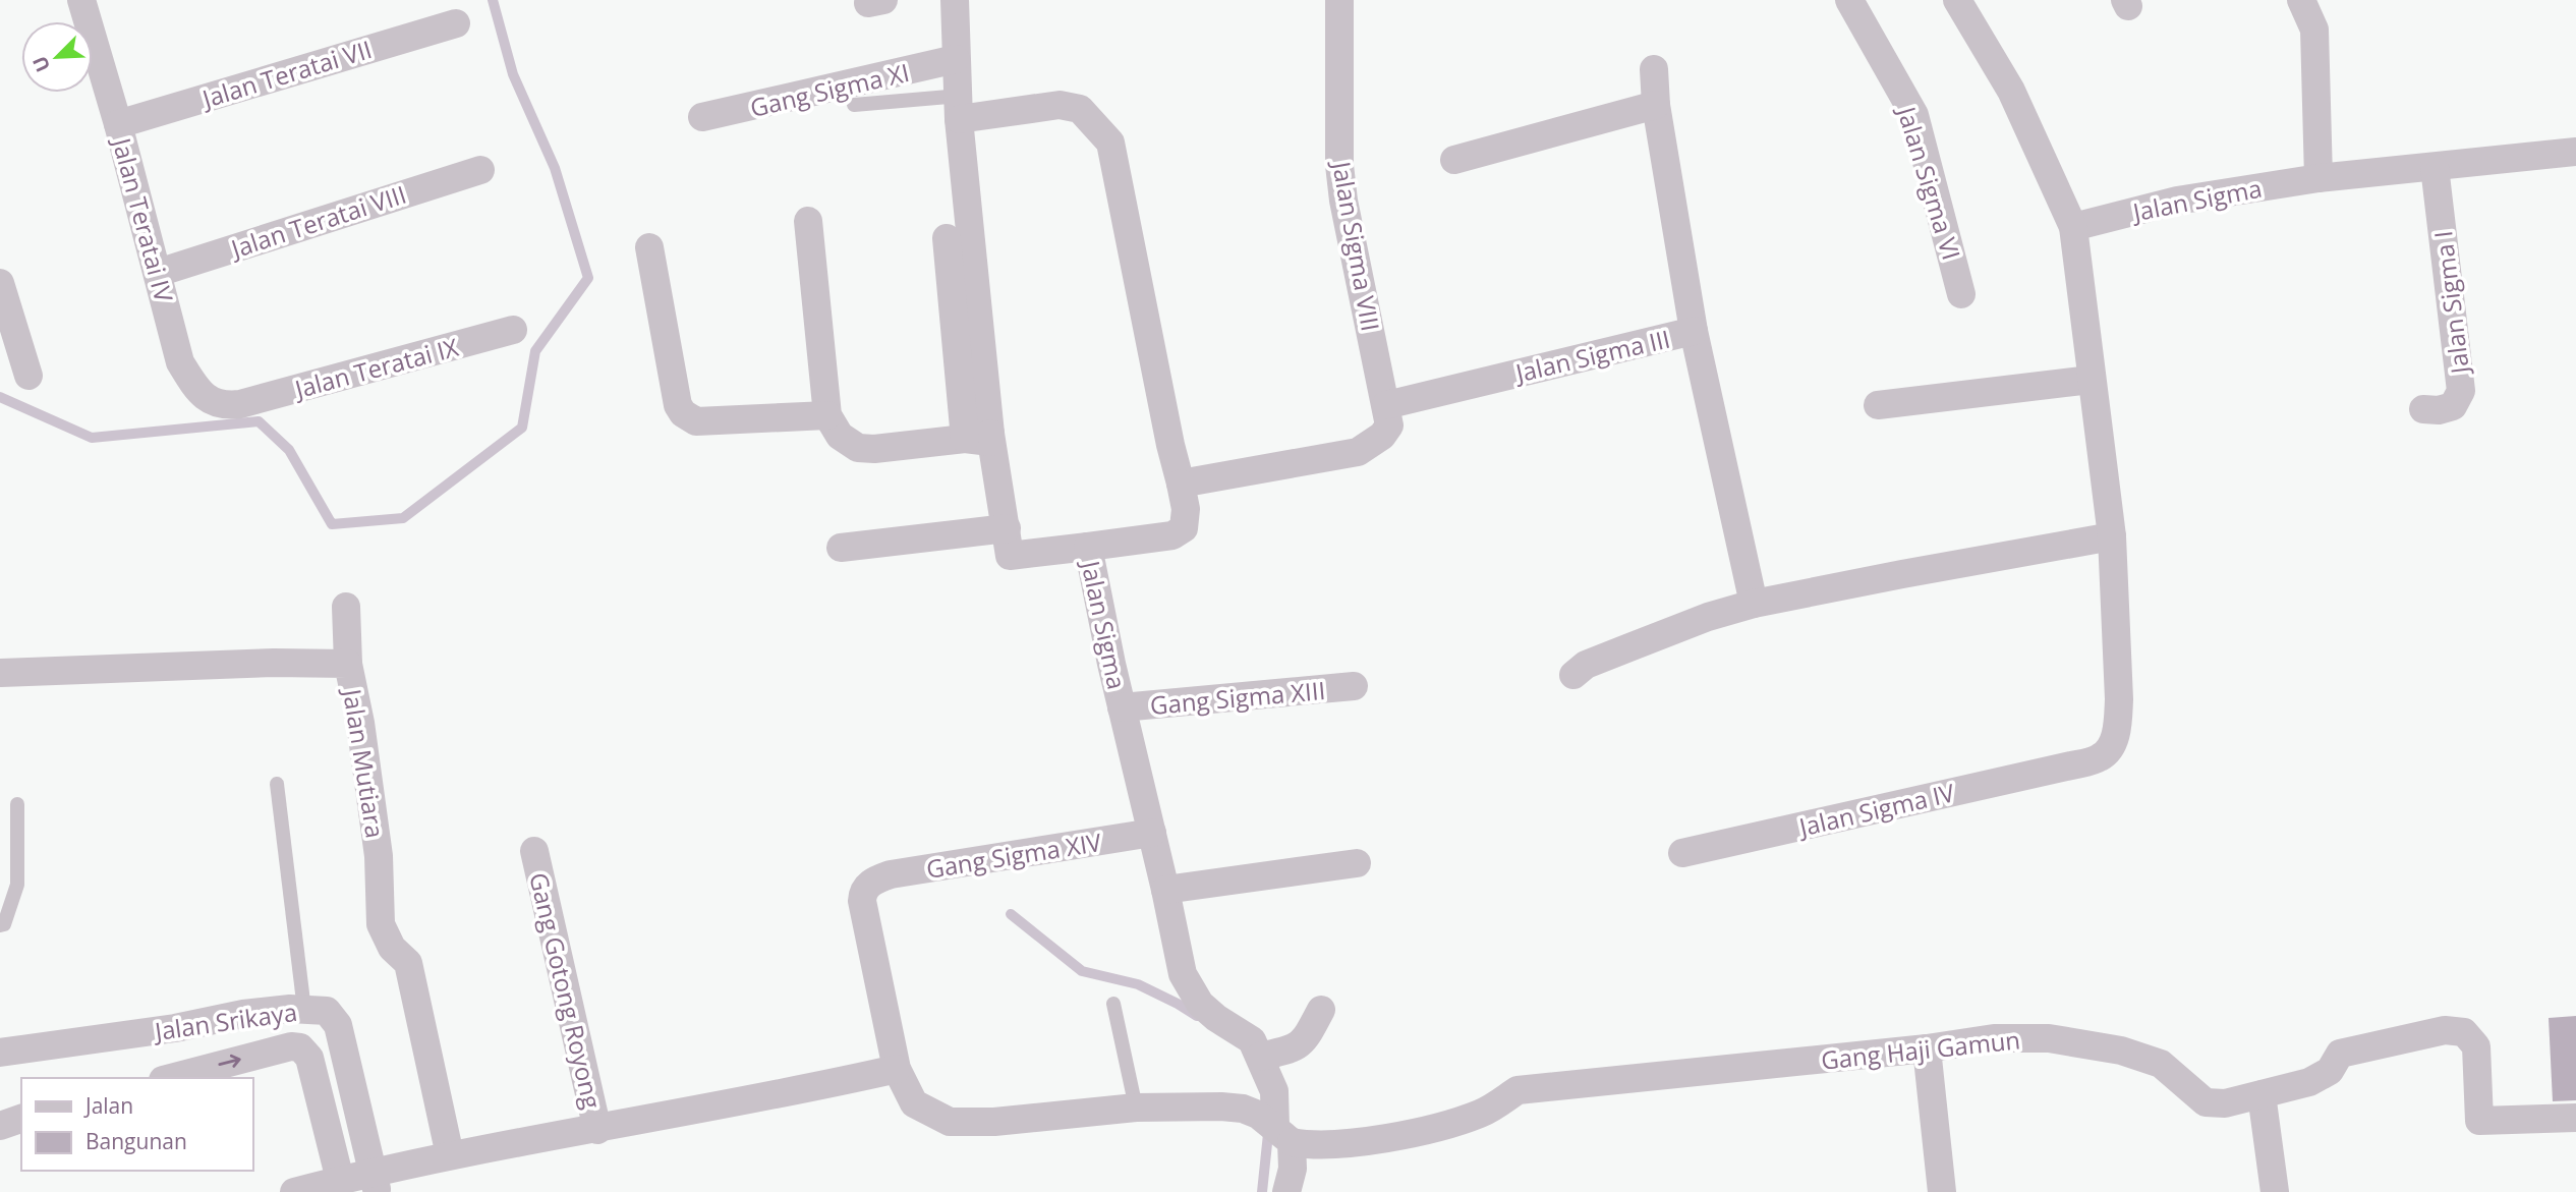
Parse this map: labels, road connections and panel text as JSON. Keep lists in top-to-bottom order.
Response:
{
  "streets": {
    "street": [
      "Jalan Teratai VII",
      "Gang Sigma XI",
      "Jalan Sigma VI",
      "Jalan Sigma",
      "Jalan Teratai IV",
      "Jalan Teratai VIII",
      "Jalan Sigma VIII",
      "Jalan Sigma I",
      "Jalan Sigma III",
      "Jalan Teratai IX",
      "Gang Sigma XIII",
      "Jalan Mutiara",
      "Jalan Sigma IV",
      "Gang Sigma XIV",
      "Gang Gotong Royong",
      "Jalan Srikaya",
      "Gang Haji Gamun"
    ]
  },
  "crossings": [
    ["Jalan Teratai VII", "Jalan Teratai IV"],
    ["Gang Sigma XI", "Jalan Sigma"],
    ["Jalan Sigma", "Jalan Sigma I"],
    ["Jalan Sigma", "Gang Sigma XIII"],
    ["Jalan Sigma", "Jalan Sigma IV"],
    ["Jalan Sigma", "Gang Sigma XIV"],
    ["Jalan Sigma", "Gang Haji Gamun"],
    ["Jalan Teratai IV", "Jalan Teratai VIII"],
    ["Jalan Teratai IV", "Jalan Teratai IX"],
    ["Jalan Sigma VIII", "Jalan Sigma III"]
  ],
  "legend": ["Jalan", "Bangunan"],
  "north": "bottom left"
}
